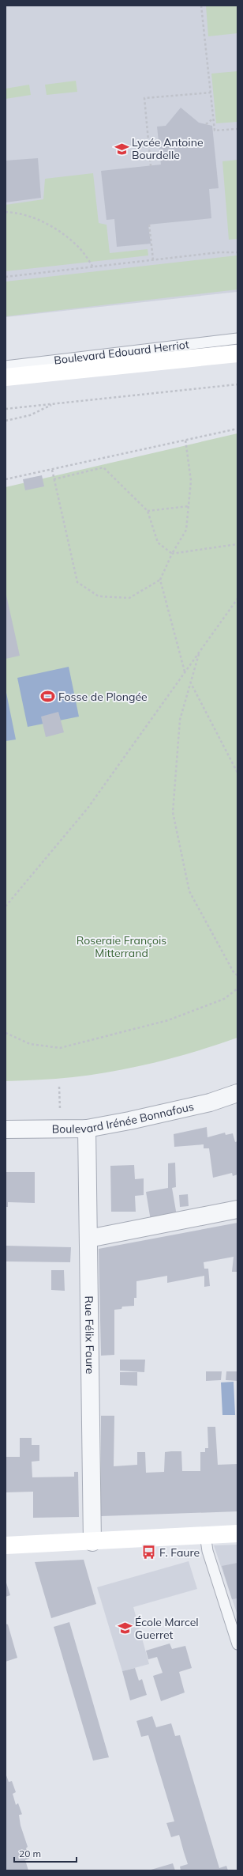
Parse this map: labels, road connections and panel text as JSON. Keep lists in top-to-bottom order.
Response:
{
  "streets": {
    "street": ["Boulevard Edouard Herriot", "Boulevard Irénée Bonnafous", "Rue Félix Faure"]
  },
  "crossings": [
    ["Boulevard Irénée Bonnafous", "Rue Félix Faure"]
  ],
  "parks": ["Roseraie François Mitterrand"],
  "places": {
    "school or university": ["Lycée Antoine Bourdelle", "École Marcel Guerret"],
    "sports": ["Fosse de Plongée"],
    "bus stop": ["F. Faure"]
  },
  "scale_bar": "20 m"
}
